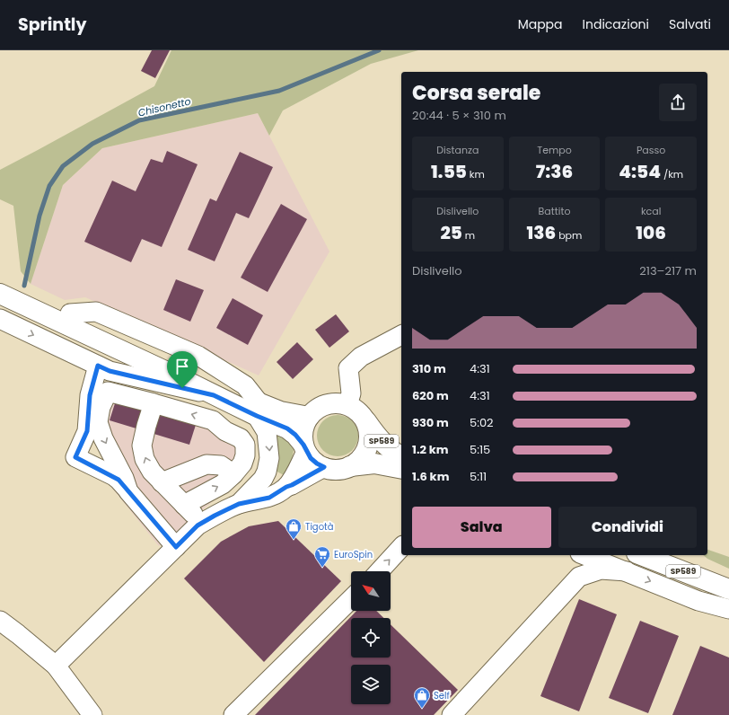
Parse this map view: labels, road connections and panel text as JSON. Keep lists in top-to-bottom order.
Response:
{
  "streets": {
    "main road": ["SP589"]
  },
  "water": ["Chisonetto"],
  "places": {
    "shop": ["Tigotà", "Self"],
    "supermarket": ["EuroSpin"]
  },
  "north": "top left",
  "page": {
    "header": "Sprintly",
    "nav": ["Mappa", "Indicazioni", "Salvati"],
    "heading": ["Corsa serale", "20:44 · 5 × 310 m"],
    "stats": [
      ["Distanza", "1.55 km"],
      ["Tempo", "7:36"],
      ["Passo", "4:54 /km"],
      ["Dislivello", "25 m"],
      ["Battito", "136 bpm"],
      ["kcal", "106"]
    ],
    "chart": ["Dislivello", "213–217 m"],
    "list": [
      {
        "name": "310 m",
        "note": "4:31"
      },
      {
        "name": "620 m",
        "note": "4:31"
      },
      {
        "name": "930 m",
        "note": "5:02"
      },
      {
        "name": "1.2 km",
        "note": "5:15"
      },
      {
        "name": "1.6 km",
        "note": "5:11"
      }
    ],
    "buttons": ["Salva", "Condividi"]
  }
}
